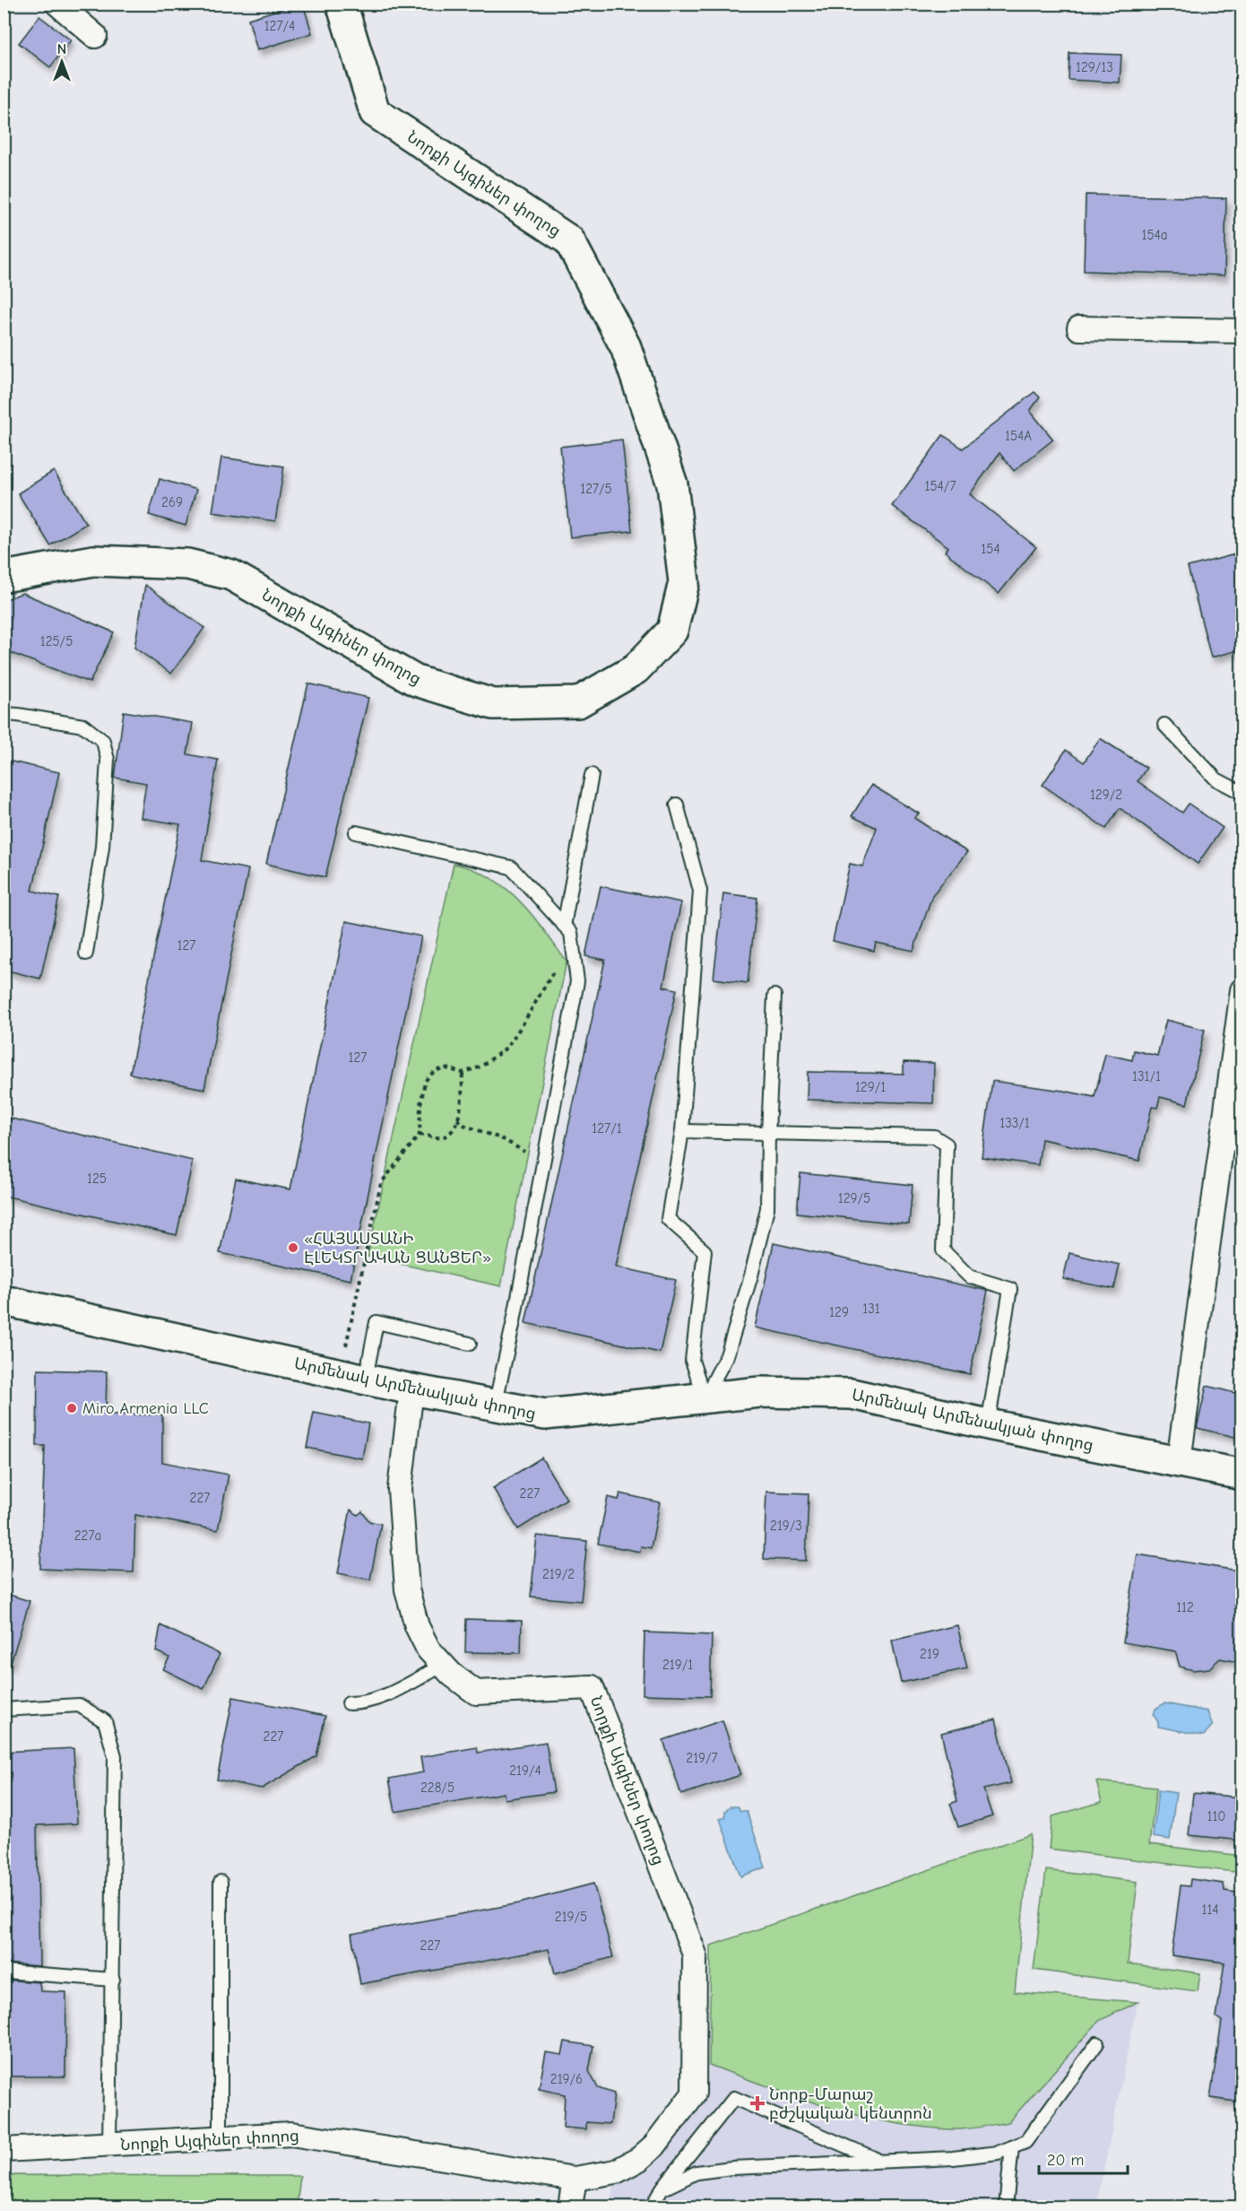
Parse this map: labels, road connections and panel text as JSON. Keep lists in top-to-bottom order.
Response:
{
  "streets": {
    "street": ["Նորքի Այգիներ փողոց", "Արմենակ Արմենակյան փողոց"]
  },
  "crossings": [
    ["Նորքի Այգիներ փողոց", "Արմենակ Արմենակյան փողոց"]
  ],
  "places": {
    "other": ["«ՀԱՅԱՍՏԱՆԻ ԷԼԵԿՏՐԱԿԱՆ ՑԱՆՑԵՐ»", "Miro Armenia LLC"],
    "health": ["Նորք-Մարաշ բժշկական կենտրոն"]
  },
  "house_numbers": [
    "127/4",
    "129/13",
    "154a",
    "154A",
    "154/7",
    "127/5",
    "269",
    "154",
    "125/5",
    "129/2",
    "127",
    "127",
    "131/1",
    "129/1",
    "133/1",
    "127/1",
    "125",
    "129/5",
    "131",
    "129",
    "227",
    "227",
    "219/3",
    "227a",
    "219/2",
    "112",
    "219",
    "219/1",
    "227",
    "219/7",
    "219/4",
    "228/5",
    "110",
    "114",
    "219/5",
    "227",
    "219/6"
  ],
  "scale_bar": "20 m",
  "north": "top"
}
